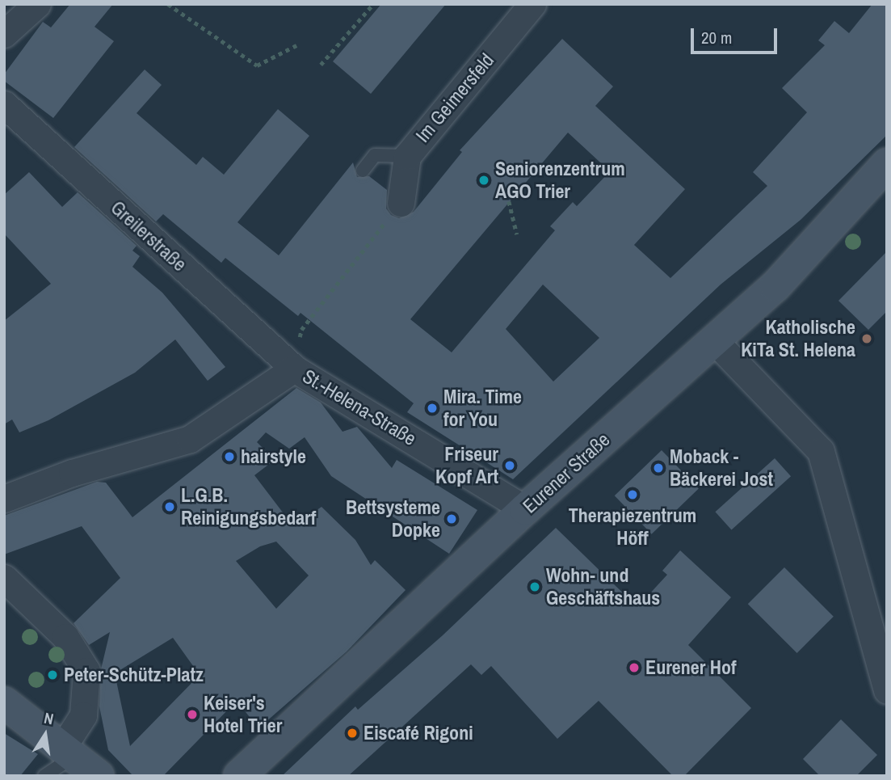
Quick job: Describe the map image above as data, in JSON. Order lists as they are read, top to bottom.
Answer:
{
  "streets": {
    "street": [
      "Im Geimersfeld",
      "Greilerstraße",
      "St.-Helena-Straße",
      "Eurener Straße"
    ]
  },
  "crossings": [
    ["Greilerstraße", "St.-Helena-Straße"],
    ["St.-Helena-Straße", "Eurener Straße"]
  ],
  "places": [
    "Seniorenzentrum AGO Trier",
    "Katholische KiTa St. Helena",
    "Mira. Time for You",
    "hairstyle",
    "Friseur Kopf Art",
    "Moback - Bäckerei Jost",
    "Therapiezentrum Höff",
    "L.G.B. Reinigungsbedarf",
    "Bettsysteme Dopke",
    "Wohn- und Geschäftshaus",
    "Eurener Hof",
    "Peter-Schütz-Platz",
    "Keiser's Hotel Trier",
    "Eiscafé Rigoni"
  ],
  "scale_bar": "20 m",
  "north": "top"
}
